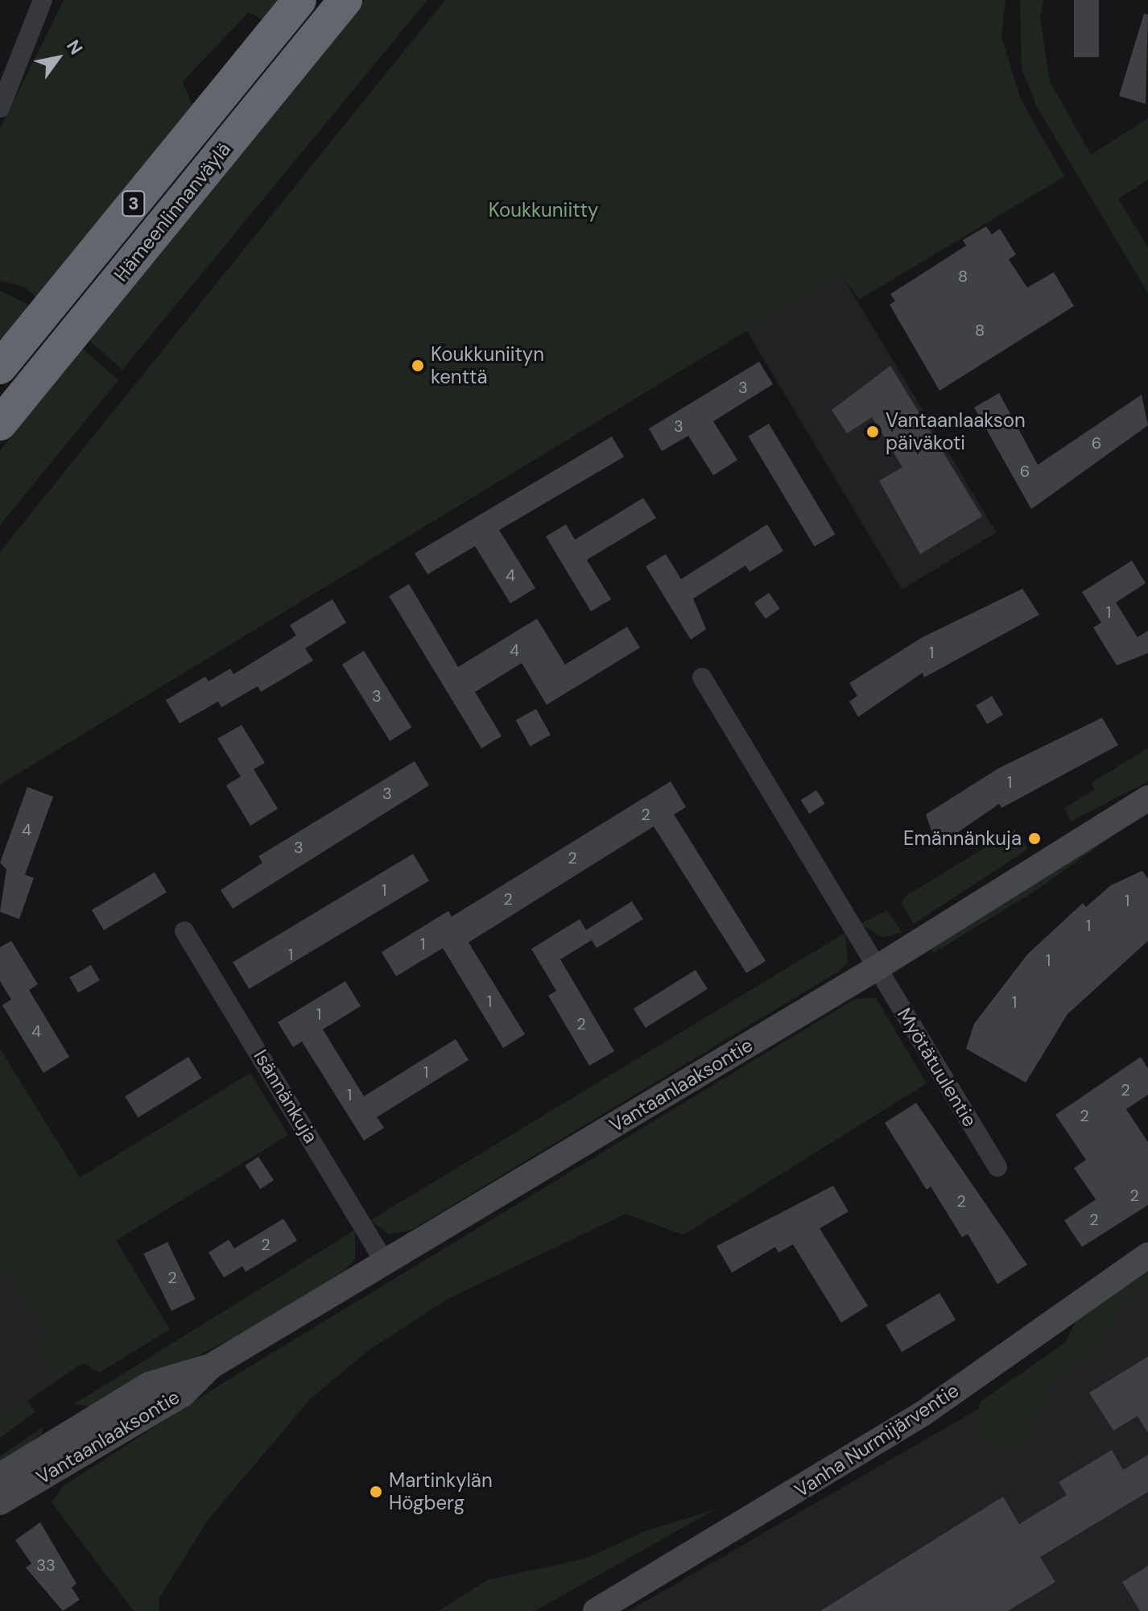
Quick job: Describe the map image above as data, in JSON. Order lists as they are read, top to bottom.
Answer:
{
  "streets": {
    "highway": ["3", "Hämeenlinnanväylä"],
    "main road": ["Vantaanlaaksontie", "Vanha Nurmijärventie"],
    "street": ["Myötätuulentie", "Isännänkuja"]
  },
  "crossings": [
    ["Myötätuulentie", "Vantaanlaaksontie"],
    ["Vantaanlaaksontie", "Isännänkuja"]
  ],
  "parks": ["Koukkuniitty"],
  "places": [
    "Koukkuniityn kenttä",
    "Vantaanlaakson päiväkoti",
    "Emännänkuja",
    "Martinkylän Högberg"
  ],
  "house_numbers": [
    "8",
    "8",
    "3",
    "3",
    "6",
    "6",
    "4",
    "1",
    "4",
    "1",
    "3",
    "1",
    "3",
    "2",
    "4",
    "3",
    "2",
    "1",
    "2",
    "1",
    "1",
    "1",
    "1",
    "1",
    "1",
    "1",
    "1",
    "2",
    "4",
    "1",
    "2",
    "1",
    "2",
    "2",
    "2",
    "2",
    "2",
    "2",
    "33"
  ],
  "north": "top right"
}
